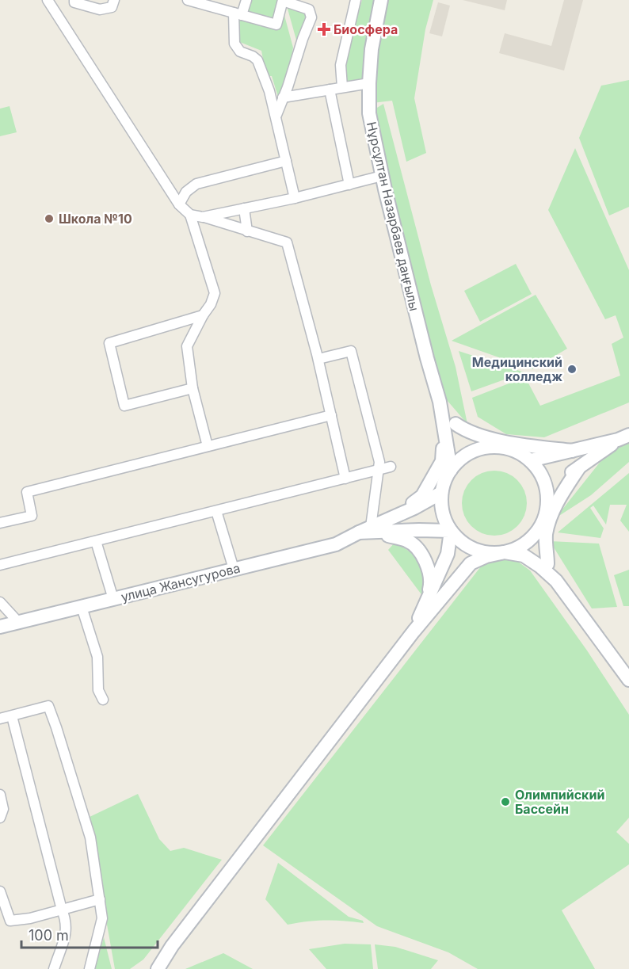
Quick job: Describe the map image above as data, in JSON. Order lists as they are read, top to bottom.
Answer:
{
  "streets": {
    "main road": ["Нұрсұлтан Назарбаев даңғылы", "улица Жансугурова"]
  },
  "places": {
    "health": ["Биосфера"],
    "other": ["Школа №10", "Медицинский колледж", "Олимпийский Бассейн"]
  },
  "scale_bar": "100 m"
}
